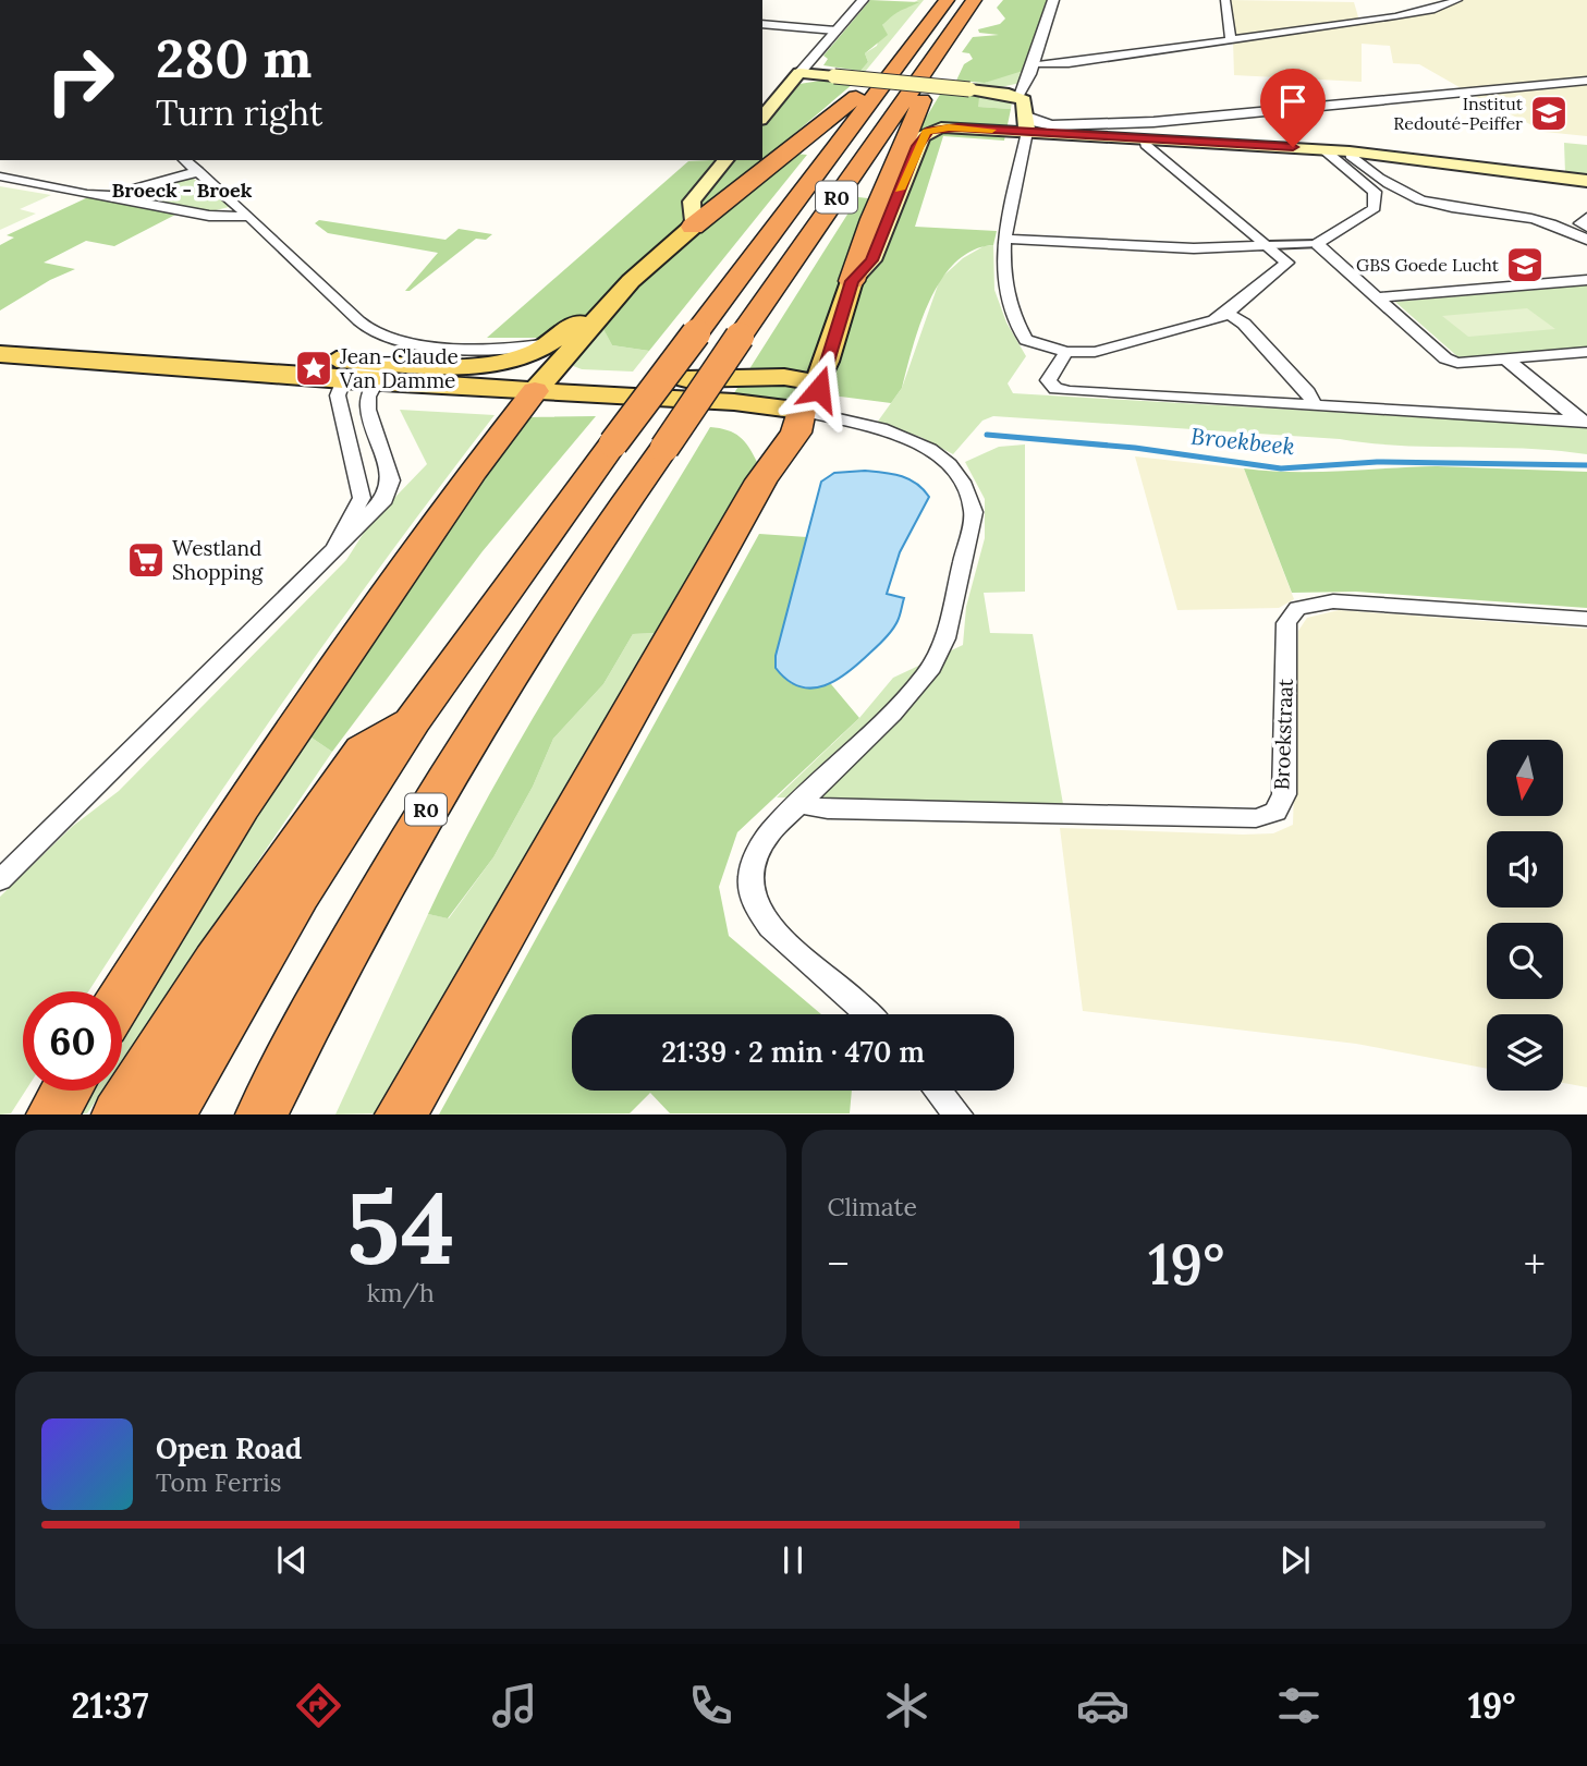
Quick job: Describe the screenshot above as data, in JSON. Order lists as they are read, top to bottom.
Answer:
{
  "streets": {
    "highway": ["R0"],
    "street": ["Broekstraat"]
  },
  "districts": ["Broeck - Broek"],
  "water": ["Broekbeek"],
  "places": {
    "school or university": ["Institut Redouté-Peiffer", "GBS Goede Lucht"],
    "place": ["Jean-Claude Van Damme"],
    "supermarket": ["Westland Shopping"]
  },
  "north": "bottom",
  "page": {
    "turn": ["280 m", "Turn right"],
    "limit": "60",
    "trip": "21:39 · 2 min · 470 m",
    "tile": [
      ["54", "km/h"],
      "Climate"
    ],
    "heat": ["−", "19°", "+"],
    "song": ["Open Road", "Tom Ferris"],
    "tabs": ["21:37", "19°"]
  }
}
